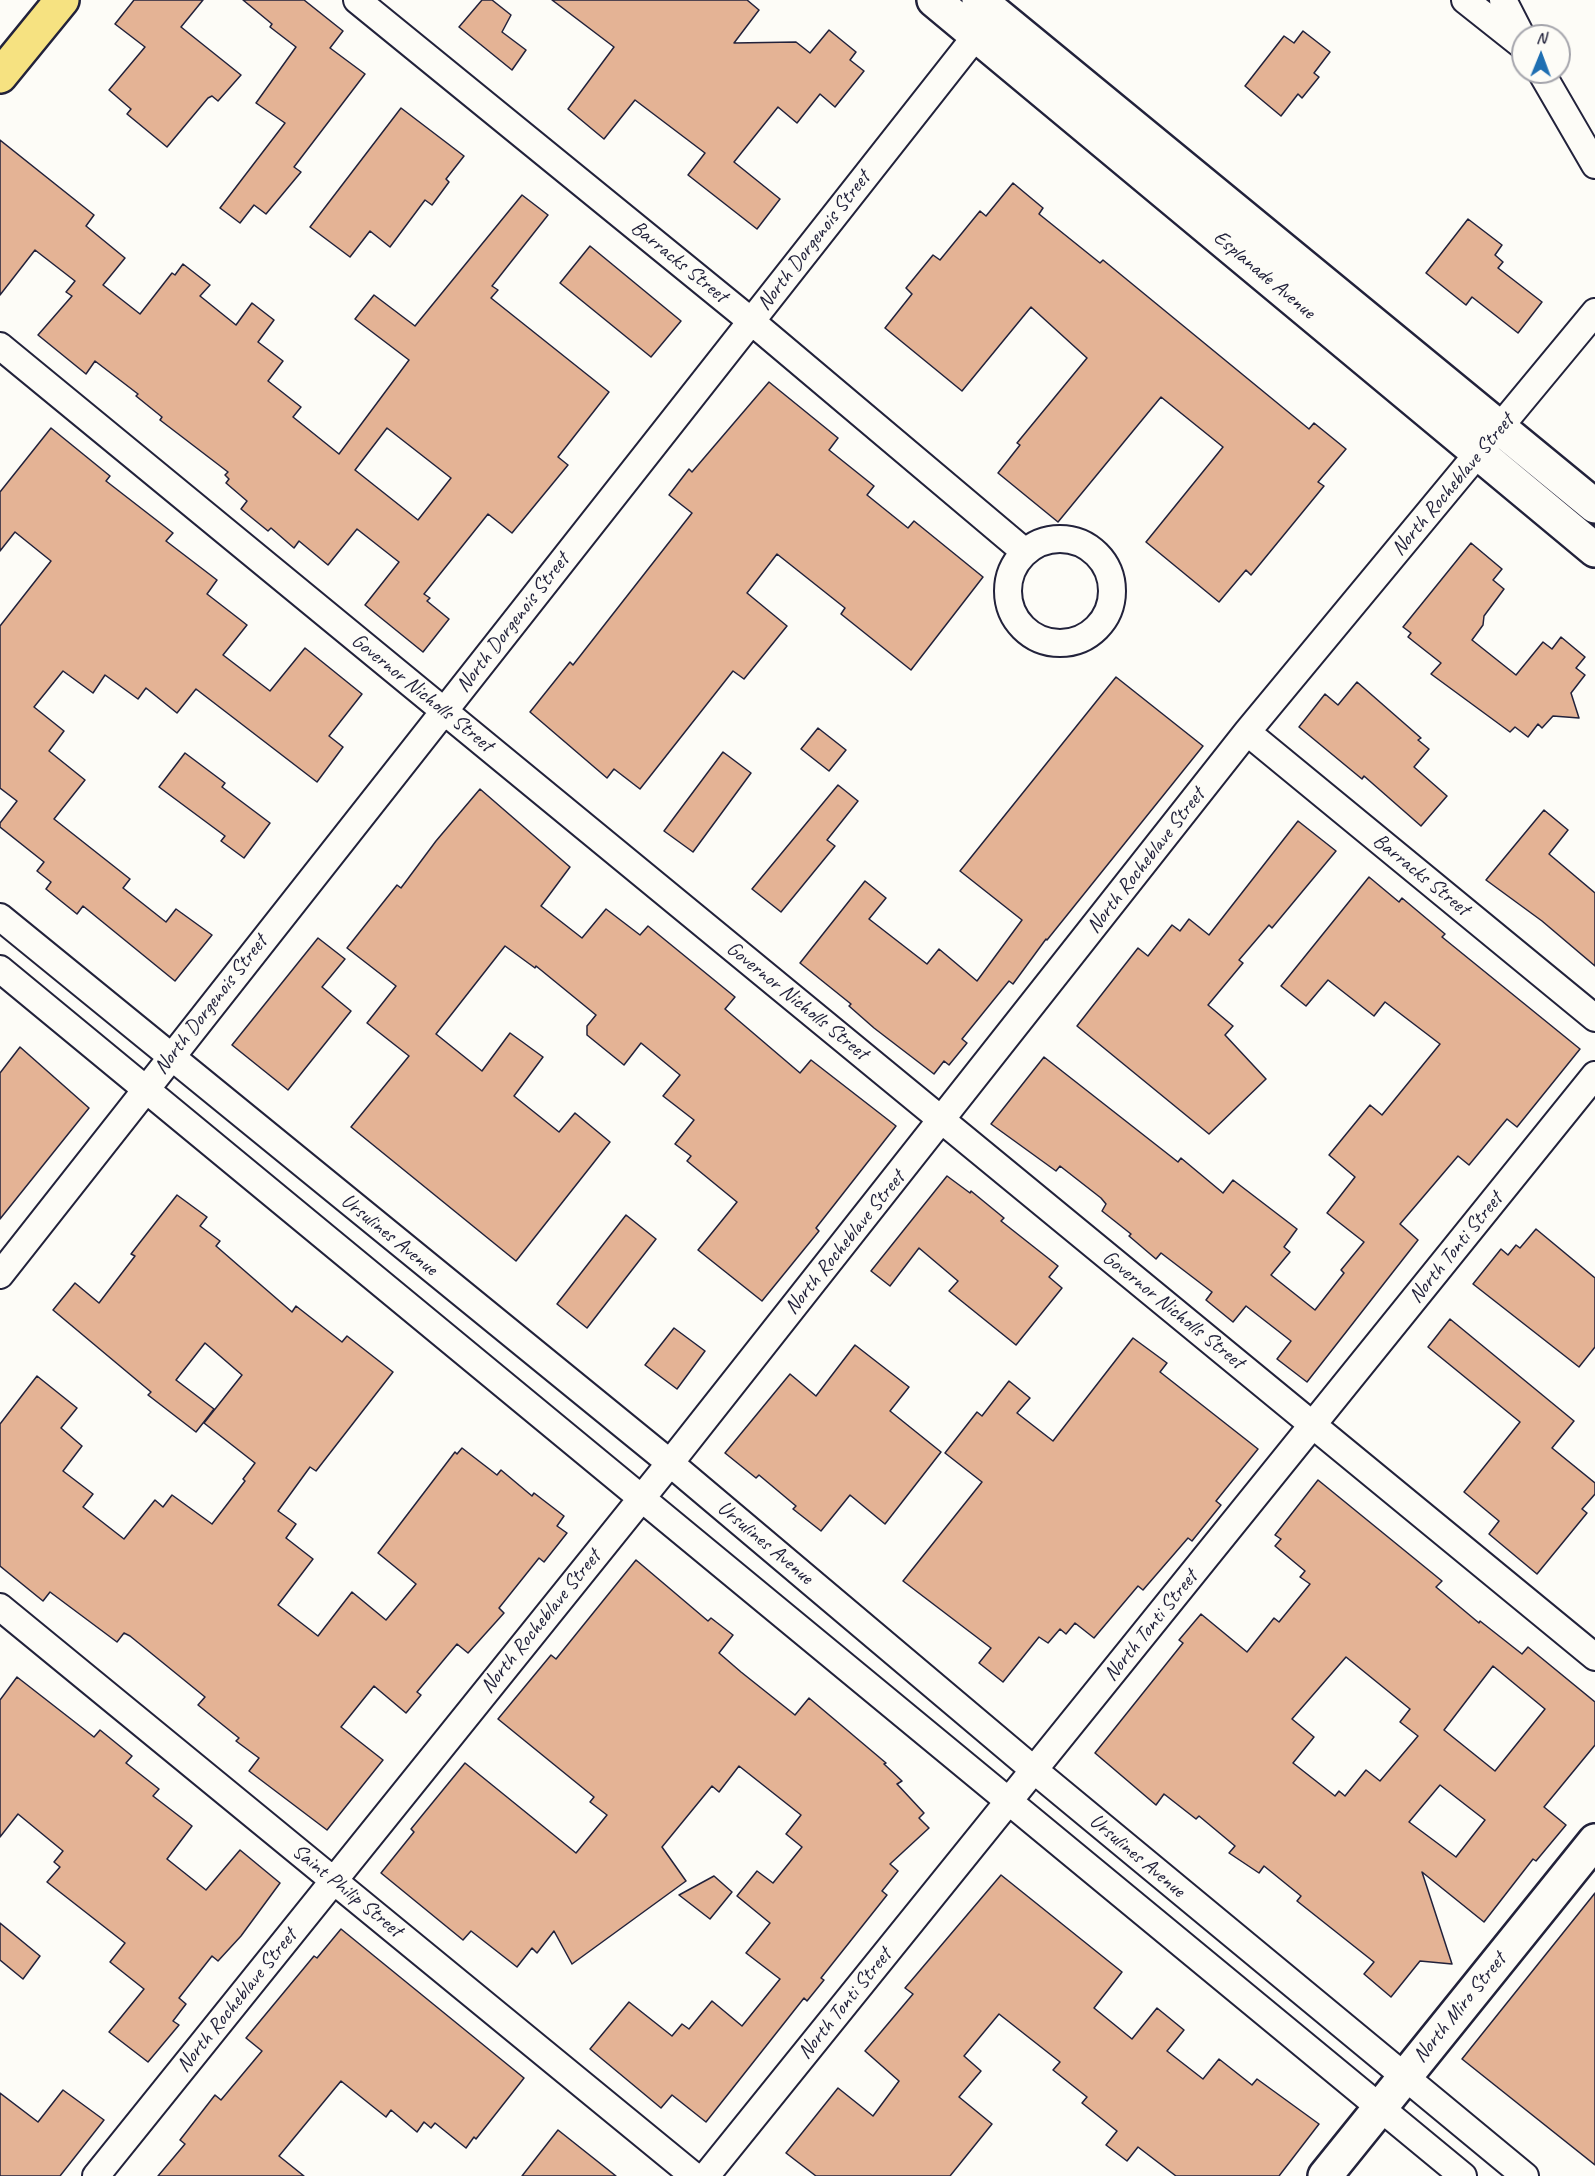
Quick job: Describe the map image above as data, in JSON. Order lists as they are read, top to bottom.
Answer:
{
  "streets": {
    "street": [
      "North Dorgenois Street",
      "Barracks Street",
      "Esplanade Avenue",
      "North Rocheblave Street",
      "Governor Nicholls Street",
      "Ursulines Avenue",
      "North Tonti Street",
      "Saint Philip Street",
      "North Miro Street"
    ]
  },
  "crossings": [
    ["North Dorgenois Street", "Barracks Street"],
    ["North Dorgenois Street", "Esplanade Avenue"],
    ["North Dorgenois Street", "Governor Nicholls Street"],
    ["North Dorgenois Street", "Ursulines Avenue"],
    ["Barracks Street", "North Rocheblave Street"],
    ["Esplanade Avenue", "North Rocheblave Street"],
    ["North Rocheblave Street", "Governor Nicholls Street"],
    ["North Rocheblave Street", "Ursulines Avenue"],
    ["North Rocheblave Street", "Saint Philip Street"],
    ["Governor Nicholls Street", "North Tonti Street"],
    ["Ursulines Avenue", "North Tonti Street"],
    ["Ursulines Avenue", "North Miro Street"]
  ],
  "north": "top"
}
